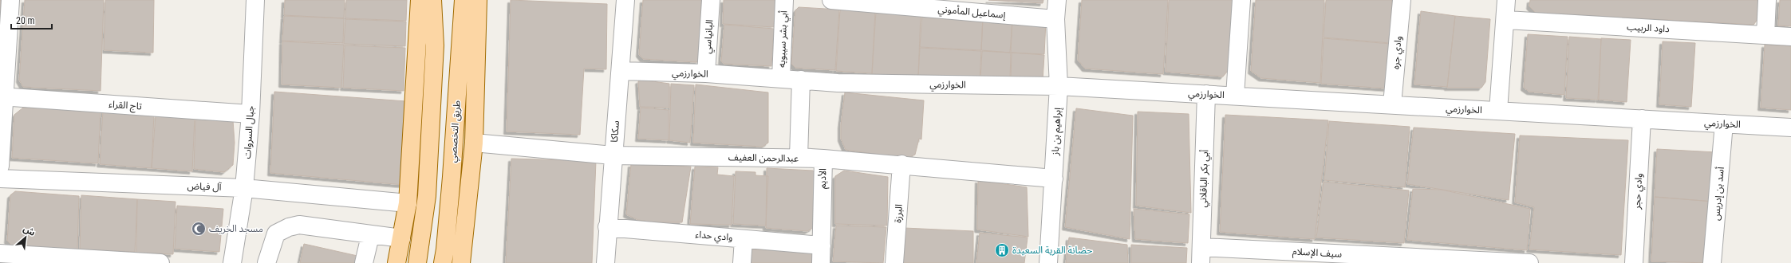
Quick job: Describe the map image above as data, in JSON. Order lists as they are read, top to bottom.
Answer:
{
  "streets": {
    "main road": ["طريق التخصصي"],
    "street": [
      "إسماعيل المأموني",
      "داود الربيب",
      "البانياسي",
      "أبي بشر سيبويه",
      "وادي جره",
      "الخوارزمي",
      "تاج القراء",
      "سكاكا",
      "إبراهيم بن باز",
      "جبال السروات",
      "عبدالرحمن العفيف",
      "الأديم",
      "أبي بكر الباقلاني",
      "آل فياض",
      "وادي حجر",
      "أسد بن إدريس",
      "البرزة",
      "وادي حداء",
      "سيف الإسلام"
    ]
  },
  "crossings": [
    ["إسماعيل المأموني", "إبراهيم بن باز"],
    ["البانياسي", "الخوارزمي"],
    ["أبي بشر سيبويه", "الخوارزمي"],
    ["وادي جره", "الخوارزمي"],
    ["الخوارزمي", "سكاكا"],
    ["الخوارزمي", "إبراهيم بن باز"],
    ["الخوارزمي", "الأديم"],
    ["الخوارزمي", "أبي بكر الباقلاني"],
    ["الخوارزمي", "وادي حجر"],
    ["الخوارزمي", "أسد بن إدريس"],
    ["تاج القراء", "جبال السروات"],
    ["سكاكا", "عبدالرحمن العفيف"],
    ["سكاكا", "وادي حداء"],
    ["إبراهيم بن باز", "عبدالرحمن العفيف"],
    ["جبال السروات", "آل فياض"],
    ["عبدالرحمن العفيف", "الأديم"],
    ["عبدالرحمن العفيف", "البرزة"],
    ["الأديم", "وادي حداء"],
    ["أبي بكر الباقلاني", "سيف الإسلام"]
  ],
  "places": {
    "mosque": ["مسجد الخريف"],
    "building": ["حضانة القرية السعيدة"]
  },
  "scale_bar": "20 m",
  "north": "top right"
}
